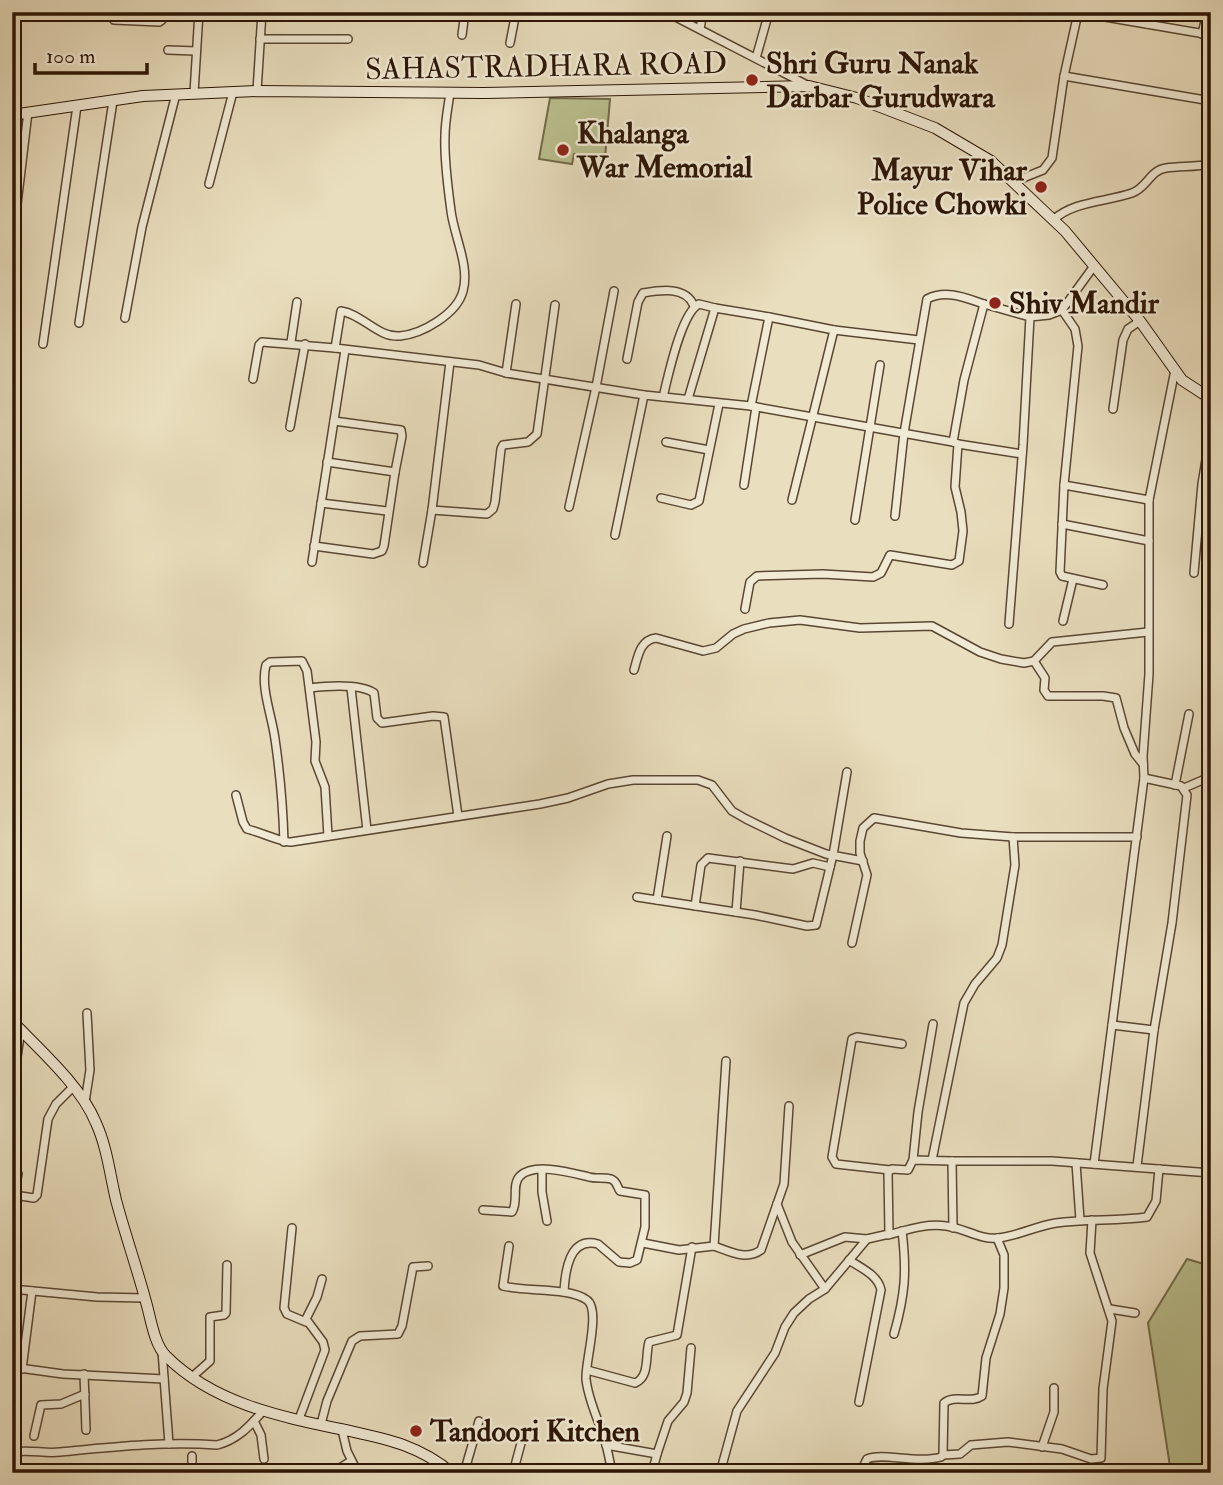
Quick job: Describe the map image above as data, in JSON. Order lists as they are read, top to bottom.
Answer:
{
  "streets": {
    "main road": ["SAHASTRADHARA ROAD"]
  },
  "places": [
    "Shri Guru Nanak Darbar Gurudwara",
    "Khalanga War Memorial",
    "Mayur Vihar Police Chowki",
    "Shiv Mandir",
    "Tandoori Kitchen"
  ],
  "scale_bar": "100 m"
}
